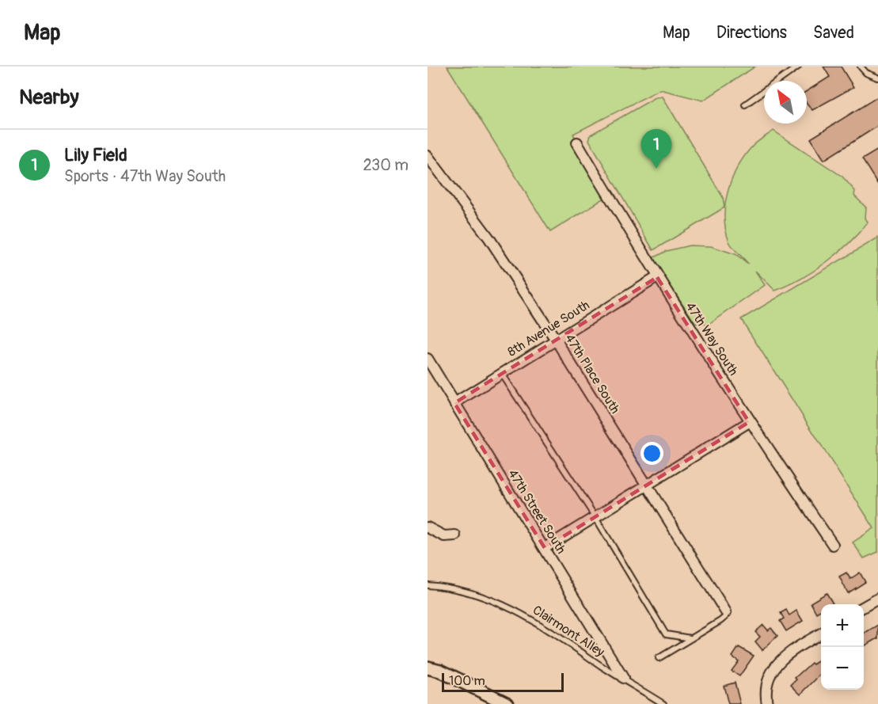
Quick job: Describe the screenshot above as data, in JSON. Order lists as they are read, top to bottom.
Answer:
{
  "streets": {
    "street": [
      "8th Avenue South",
      "47th Way South",
      "47th Place South",
      "47th Street South"
    ],
    "lane": ["Clairmont Alley"]
  },
  "crossings": [
    ["8th Avenue South", "47th Way South"],
    ["8th Avenue South", "47th Place South"],
    ["8th Avenue South", "47th Street South"],
    ["47th Street South", "Clairmont Alley"]
  ],
  "scale_bar": "100 m",
  "north": "top left",
  "page": {
    "header": "Map",
    "nav": ["Map", "Directions", "Saved"],
    "heading": "Nearby",
    "list": [
      {
        "mark": "1",
        "name": "Lily Field",
        "note": "Sports · 47th Way South",
        "value": "230 m"
      }
    ],
    "pins": "1",
    "map_buttons": ["+", "−"],
    "scale": "100 m"
  }
}
